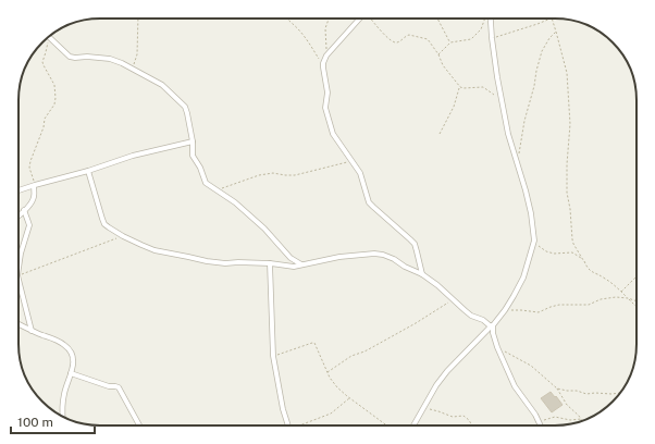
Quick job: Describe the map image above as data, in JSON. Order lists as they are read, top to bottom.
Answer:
{
  "scale_bar": "100 m"
}
